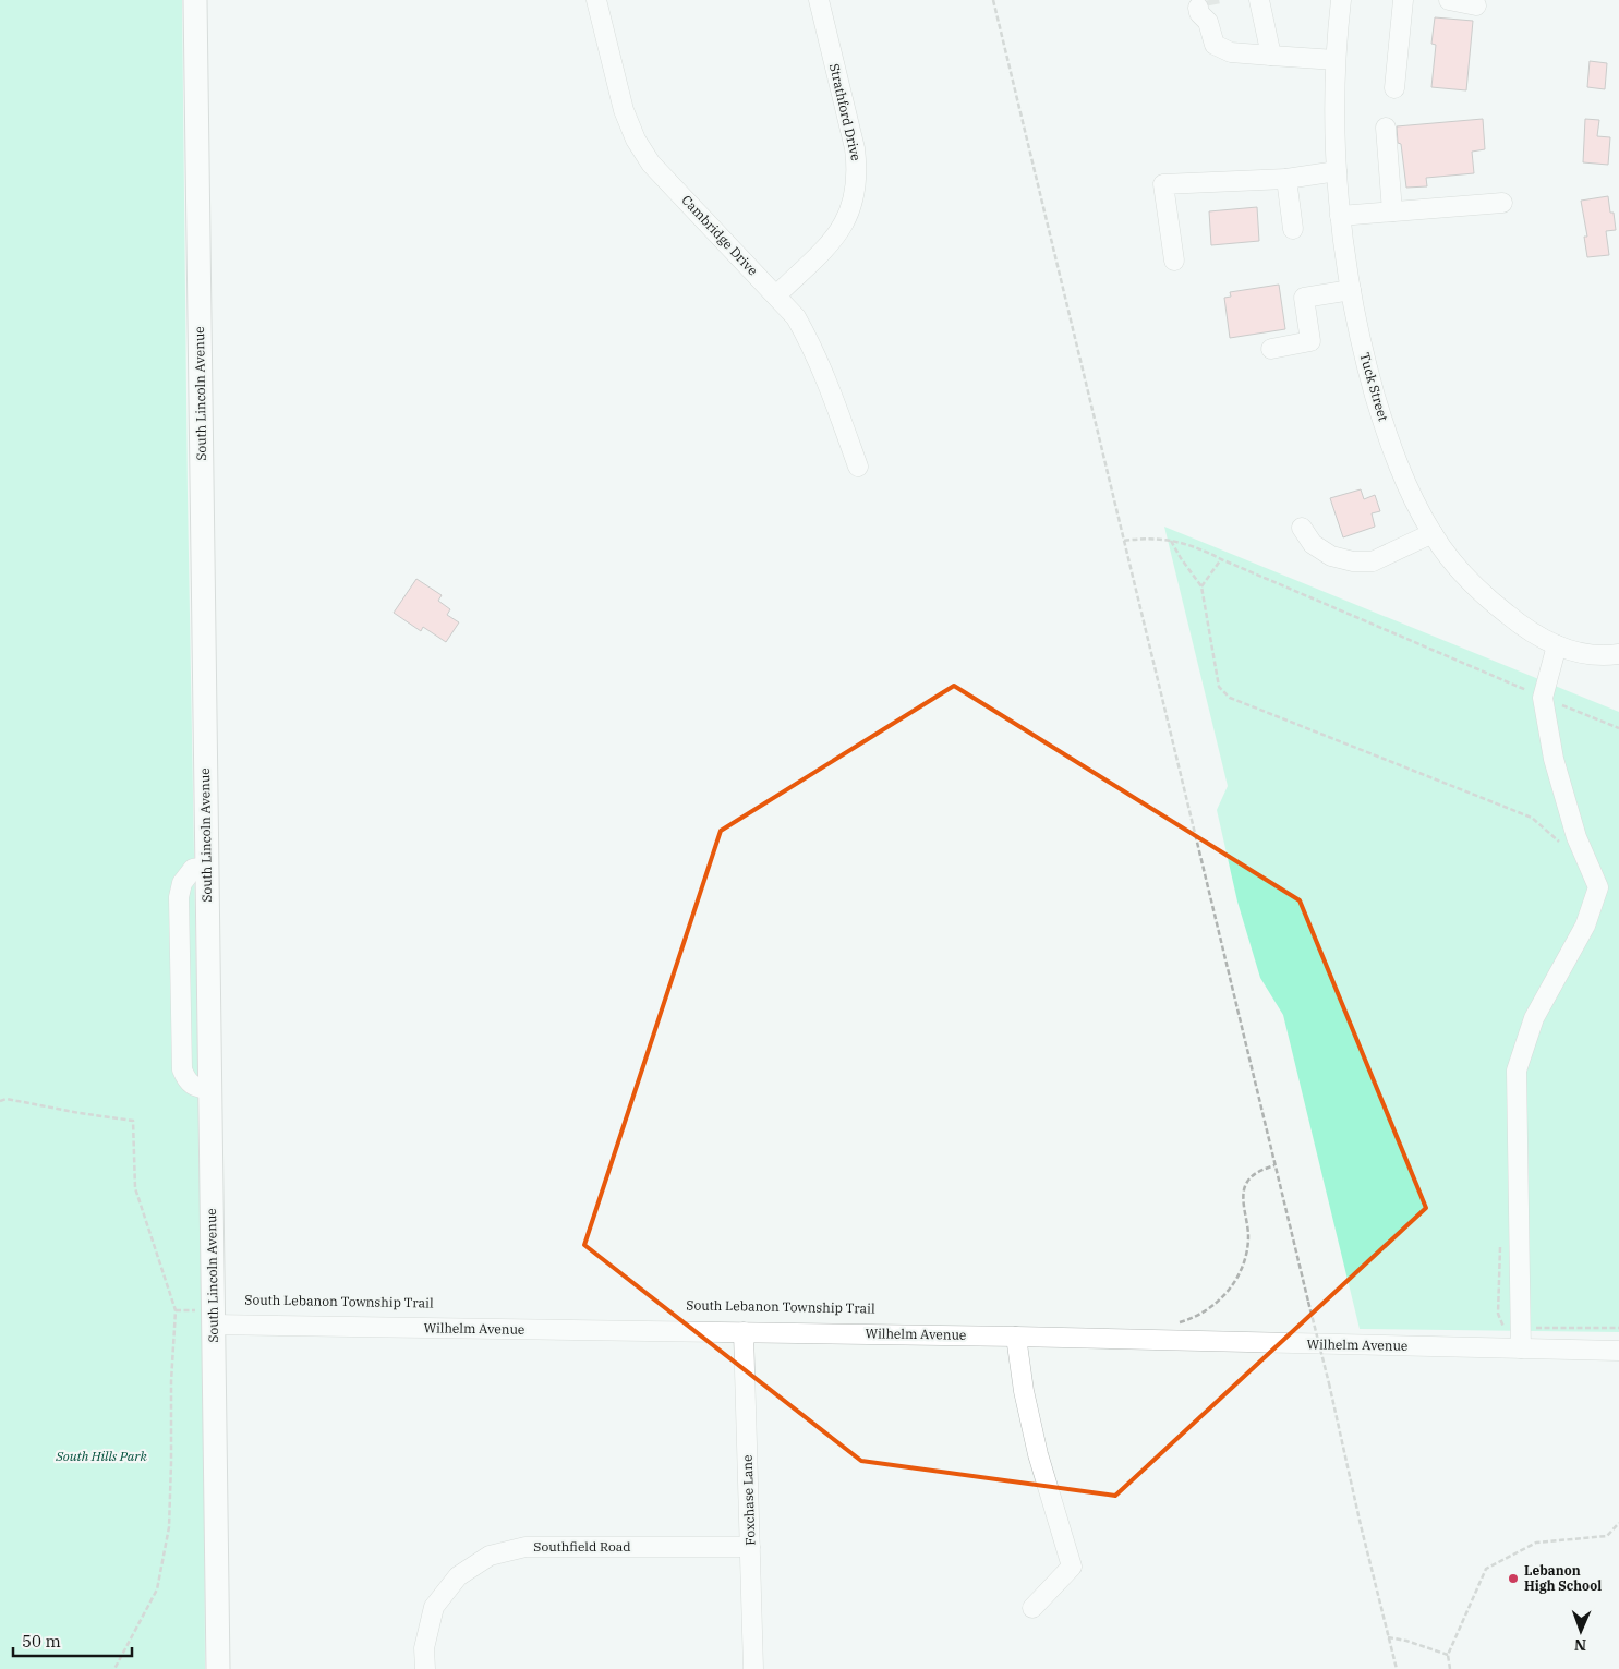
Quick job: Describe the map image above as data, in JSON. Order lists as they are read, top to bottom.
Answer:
{
  "streets": {
    "main road": ["South Lincoln Avenue"],
    "street": [
      "Strathford Drive",
      "Cambridge Drive",
      "Tuck Street",
      "Wilhelm Avenue",
      "Foxchase Lane",
      "Southfield Road"
    ]
  },
  "crossings": [
    ["Strathford Drive", "Cambridge Drive"],
    ["South Lincoln Avenue", "Wilhelm Avenue"],
    ["Wilhelm Avenue", "Foxchase Lane"],
    ["Foxchase Lane", "Southfield Road"]
  ],
  "parks": ["South Hills Park"],
  "places": ["Lebanon High School"],
  "scale_bar": "50 m",
  "north": "bottom"
}
